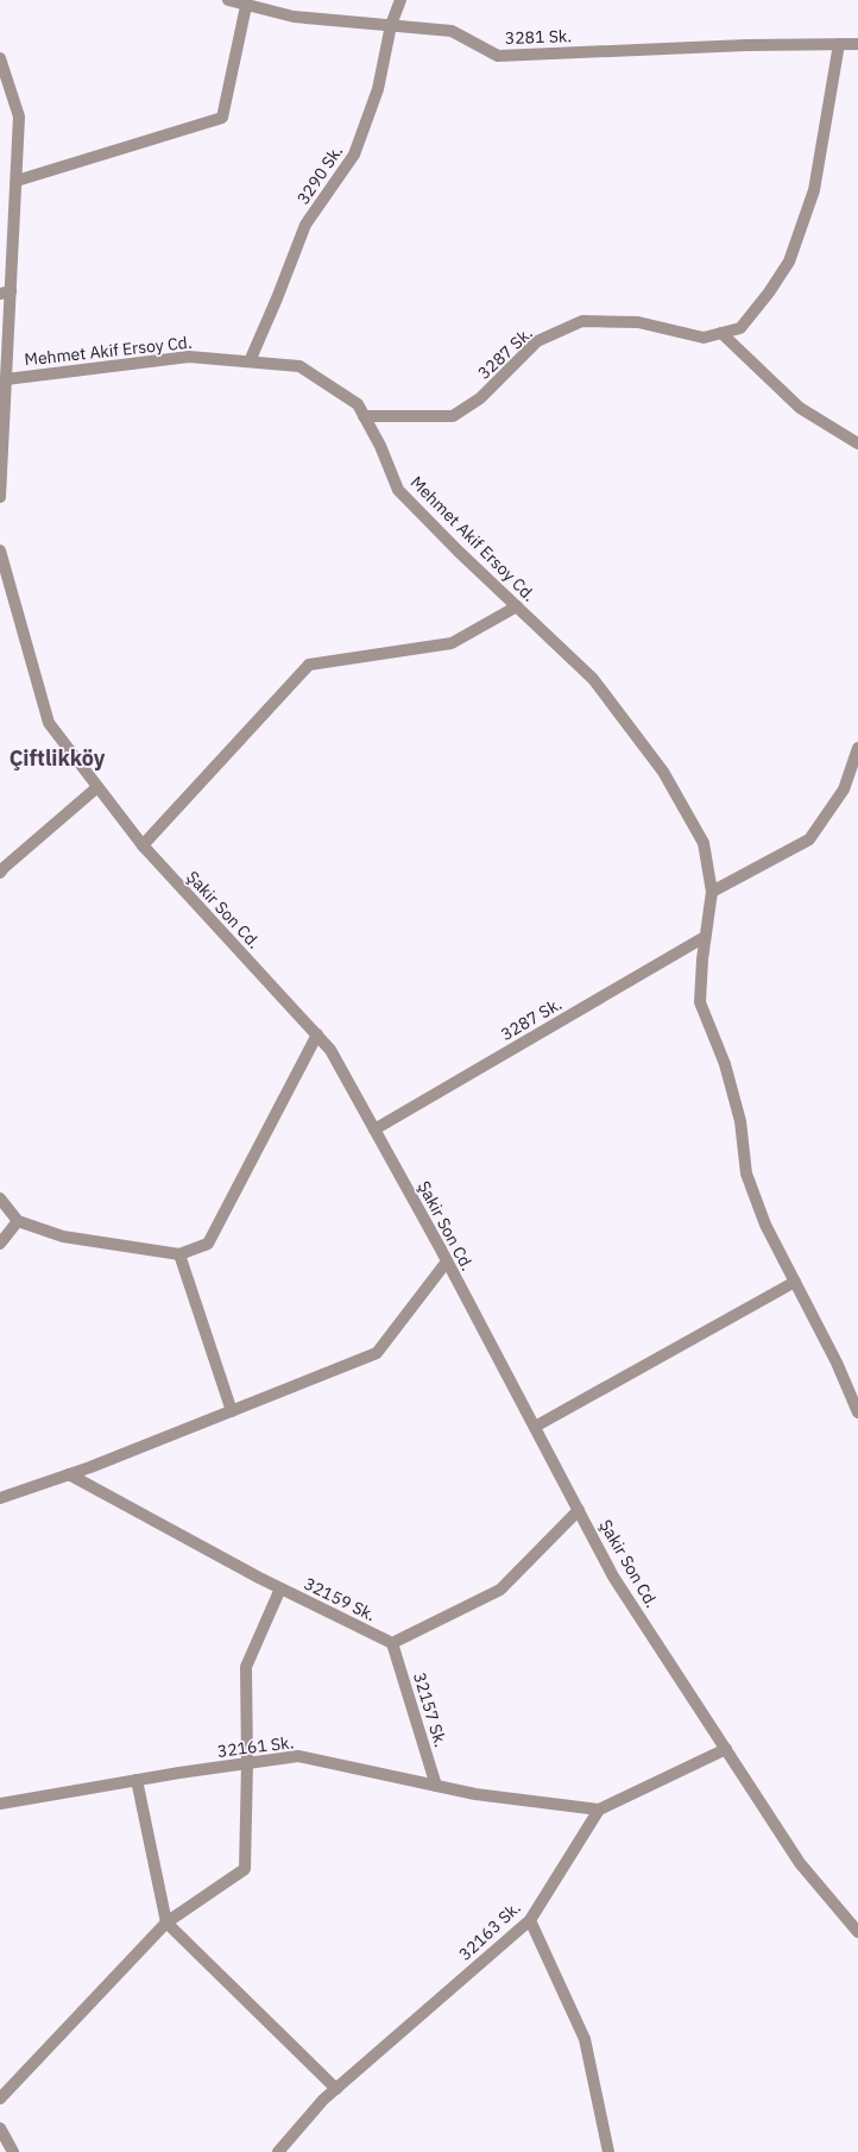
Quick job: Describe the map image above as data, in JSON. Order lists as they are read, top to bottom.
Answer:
{
  "streets": {
    "street": [
      "3281 Sk.",
      "3290 Sk.",
      "Mehmet Akif Ersoy Cd.",
      "3287 Sk.",
      "Şakir Son Cd.",
      "32159 Sk.",
      "32157 Sk.",
      "32161 Sk.",
      "32163 Sk."
    ]
  },
  "crossings": [
    ["3281 Sk.", "3290 Sk."],
    ["3281 Sk.", "3287 Sk."],
    ["3290 Sk.", "Mehmet Akif Ersoy Cd."],
    ["Mehmet Akif Ersoy Cd.", "3287 Sk."],
    ["3287 Sk.", "Şakir Son Cd."],
    ["32159 Sk.", "32157 Sk."],
    ["32157 Sk.", "32161 Sk."],
    ["32161 Sk.", "32163 Sk."]
  ],
  "districts": ["Çiftlikköy"]
}
